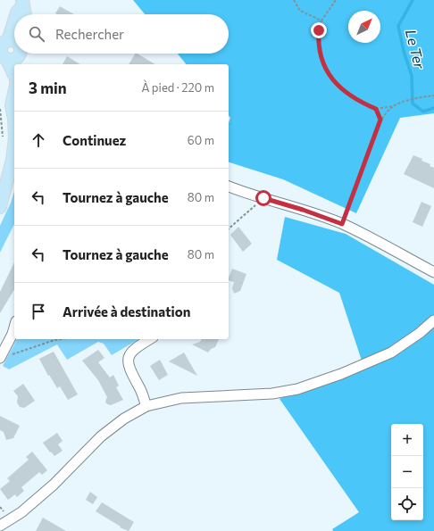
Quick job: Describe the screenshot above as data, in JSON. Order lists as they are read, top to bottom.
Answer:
{
  "water": ["Le Ter"],
  "north": "top right",
  "page": {
    "search": "Rechercher",
    "heading": ["3 min", "À pied · 220 m"],
    "list": [
      ["Continuez", "60 m"],
      ["Tournez à gauche", "80 m"],
      ["Tournez à gauche", "80 m"],
      "Arrivée à destination"
    ],
    "map_buttons": ["+", "−"]
  }
}
